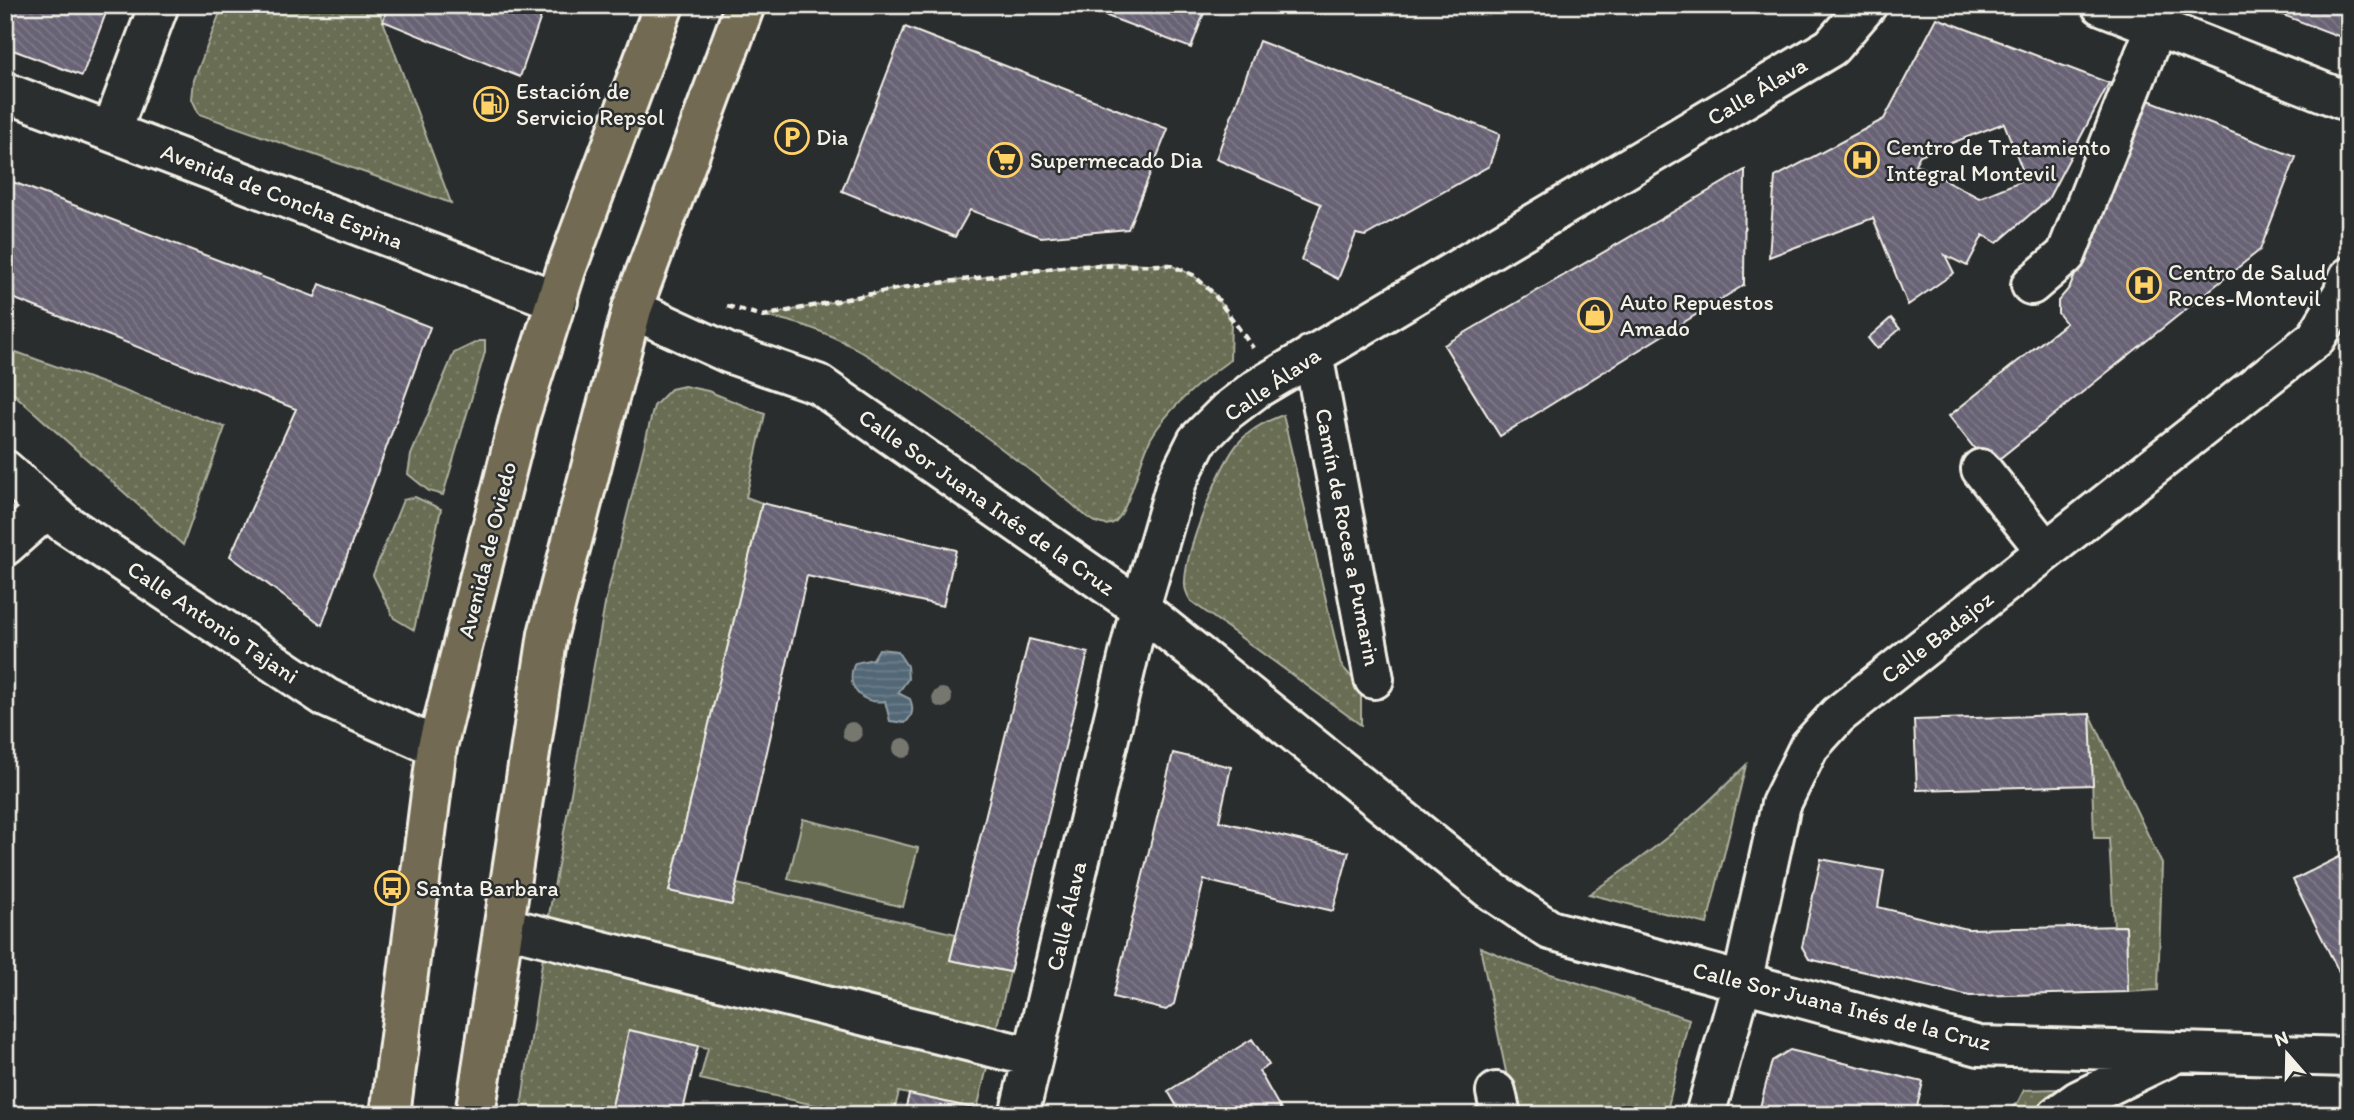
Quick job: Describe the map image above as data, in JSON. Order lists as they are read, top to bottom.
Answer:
{
  "streets": {
    "main road": ["Avenida de Oviedo"],
    "street": [
      "Calle Álava",
      "Avenida de Concha Espina",
      "Calle Sor Juana Inés de la Cruz",
      "Camín de Roces a Pumarin",
      "Calle Antonio Tajani",
      "Calle Badajoz"
    ]
  },
  "crossings": [
    ["Calle Álava", "Calle Sor Juana Inés de la Cruz"],
    ["Calle Álava", "Camín de Roces a Pumarin"],
    ["Avenida de Concha Espina", "Avenida de Oviedo"],
    ["Calle Sor Juana Inés de la Cruz", "Calle Badajoz"],
    ["Avenida de Oviedo", "Calle Antonio Tajani"]
  ],
  "places": {
    "fuel station": ["Estación de Servicio Repsol"],
    "parking": ["Dia"],
    "supermarket": ["Supermecado Dia"],
    "hospital": ["Centro de Tratamiento Integral Montevil", "Centro de Salud Roces-Montevil"],
    "shop": ["Auto Repuestos Amado"],
    "bus stop": ["Santa Barbara"]
  },
  "north": "top"
}
